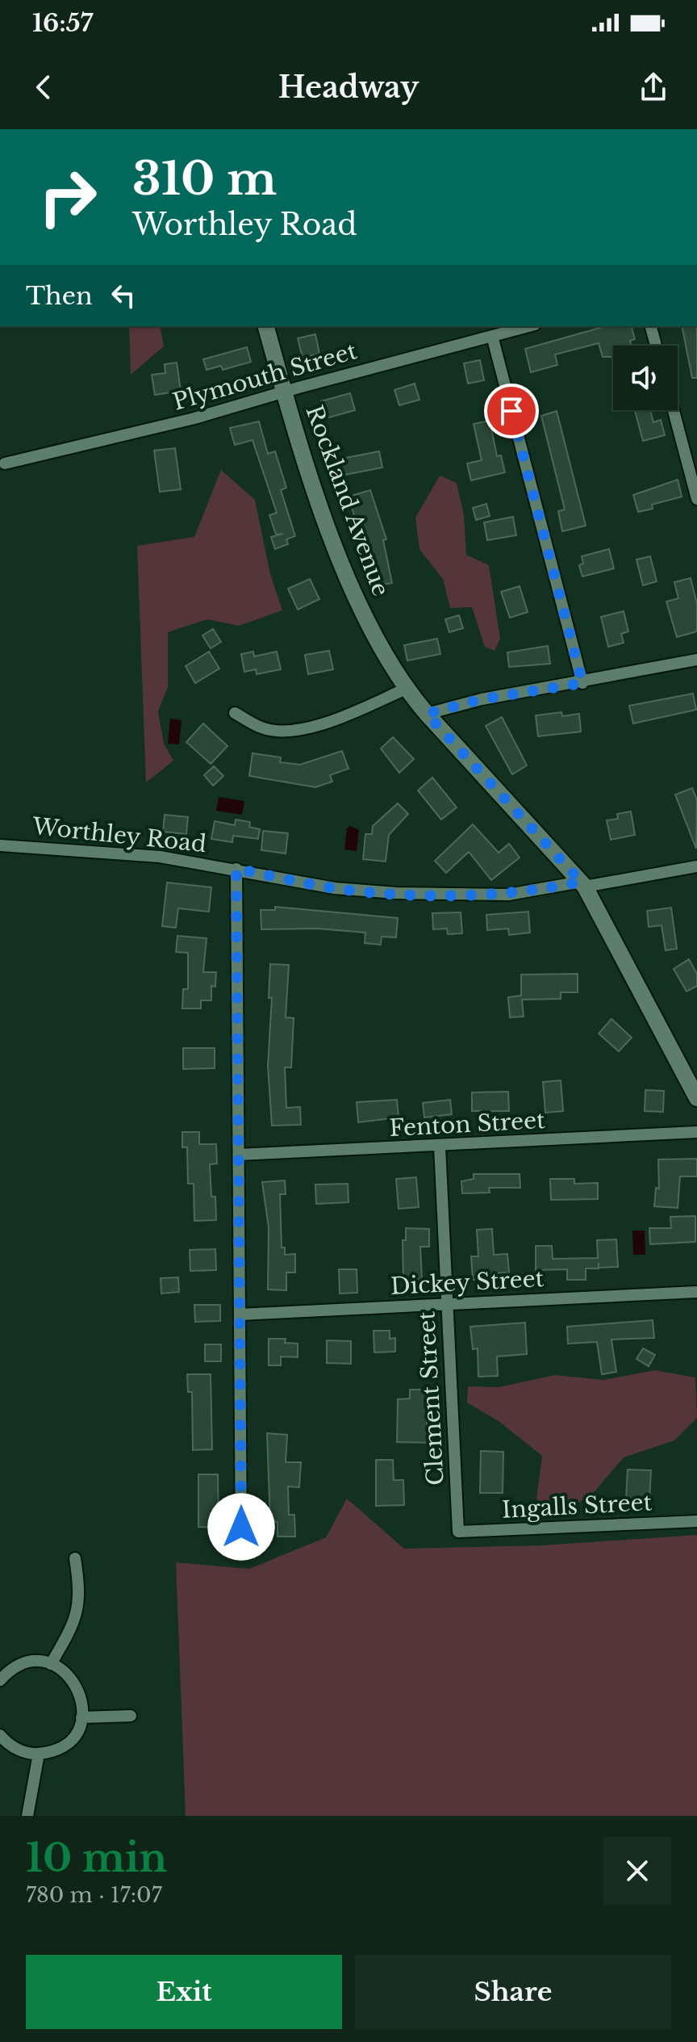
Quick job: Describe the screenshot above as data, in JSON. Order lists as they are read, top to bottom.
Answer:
{
  "streets": {
    "street": [
      "Plymouth Street",
      "Rockland Avenue",
      "Worthley Road",
      "Fenton Street",
      "Dickey Street",
      "Clement Street",
      "Ingalls Street"
    ]
  },
  "crossings": [
    ["Plymouth Street", "Rockland Avenue"],
    ["Rockland Avenue", "Worthley Road"],
    ["Fenton Street", "Clement Street"],
    ["Dickey Street", "Clement Street"],
    ["Clement Street", "Ingalls Street"]
  ],
  "page": {
    "status": "16:57",
    "header": "Headway",
    "turn": ["310 m", "Worthley Road"],
    "then": "Then",
    "heading": ["10 min", "780 m · 17:07"],
    "buttons": ["Exit", "Share"]
  }
}
